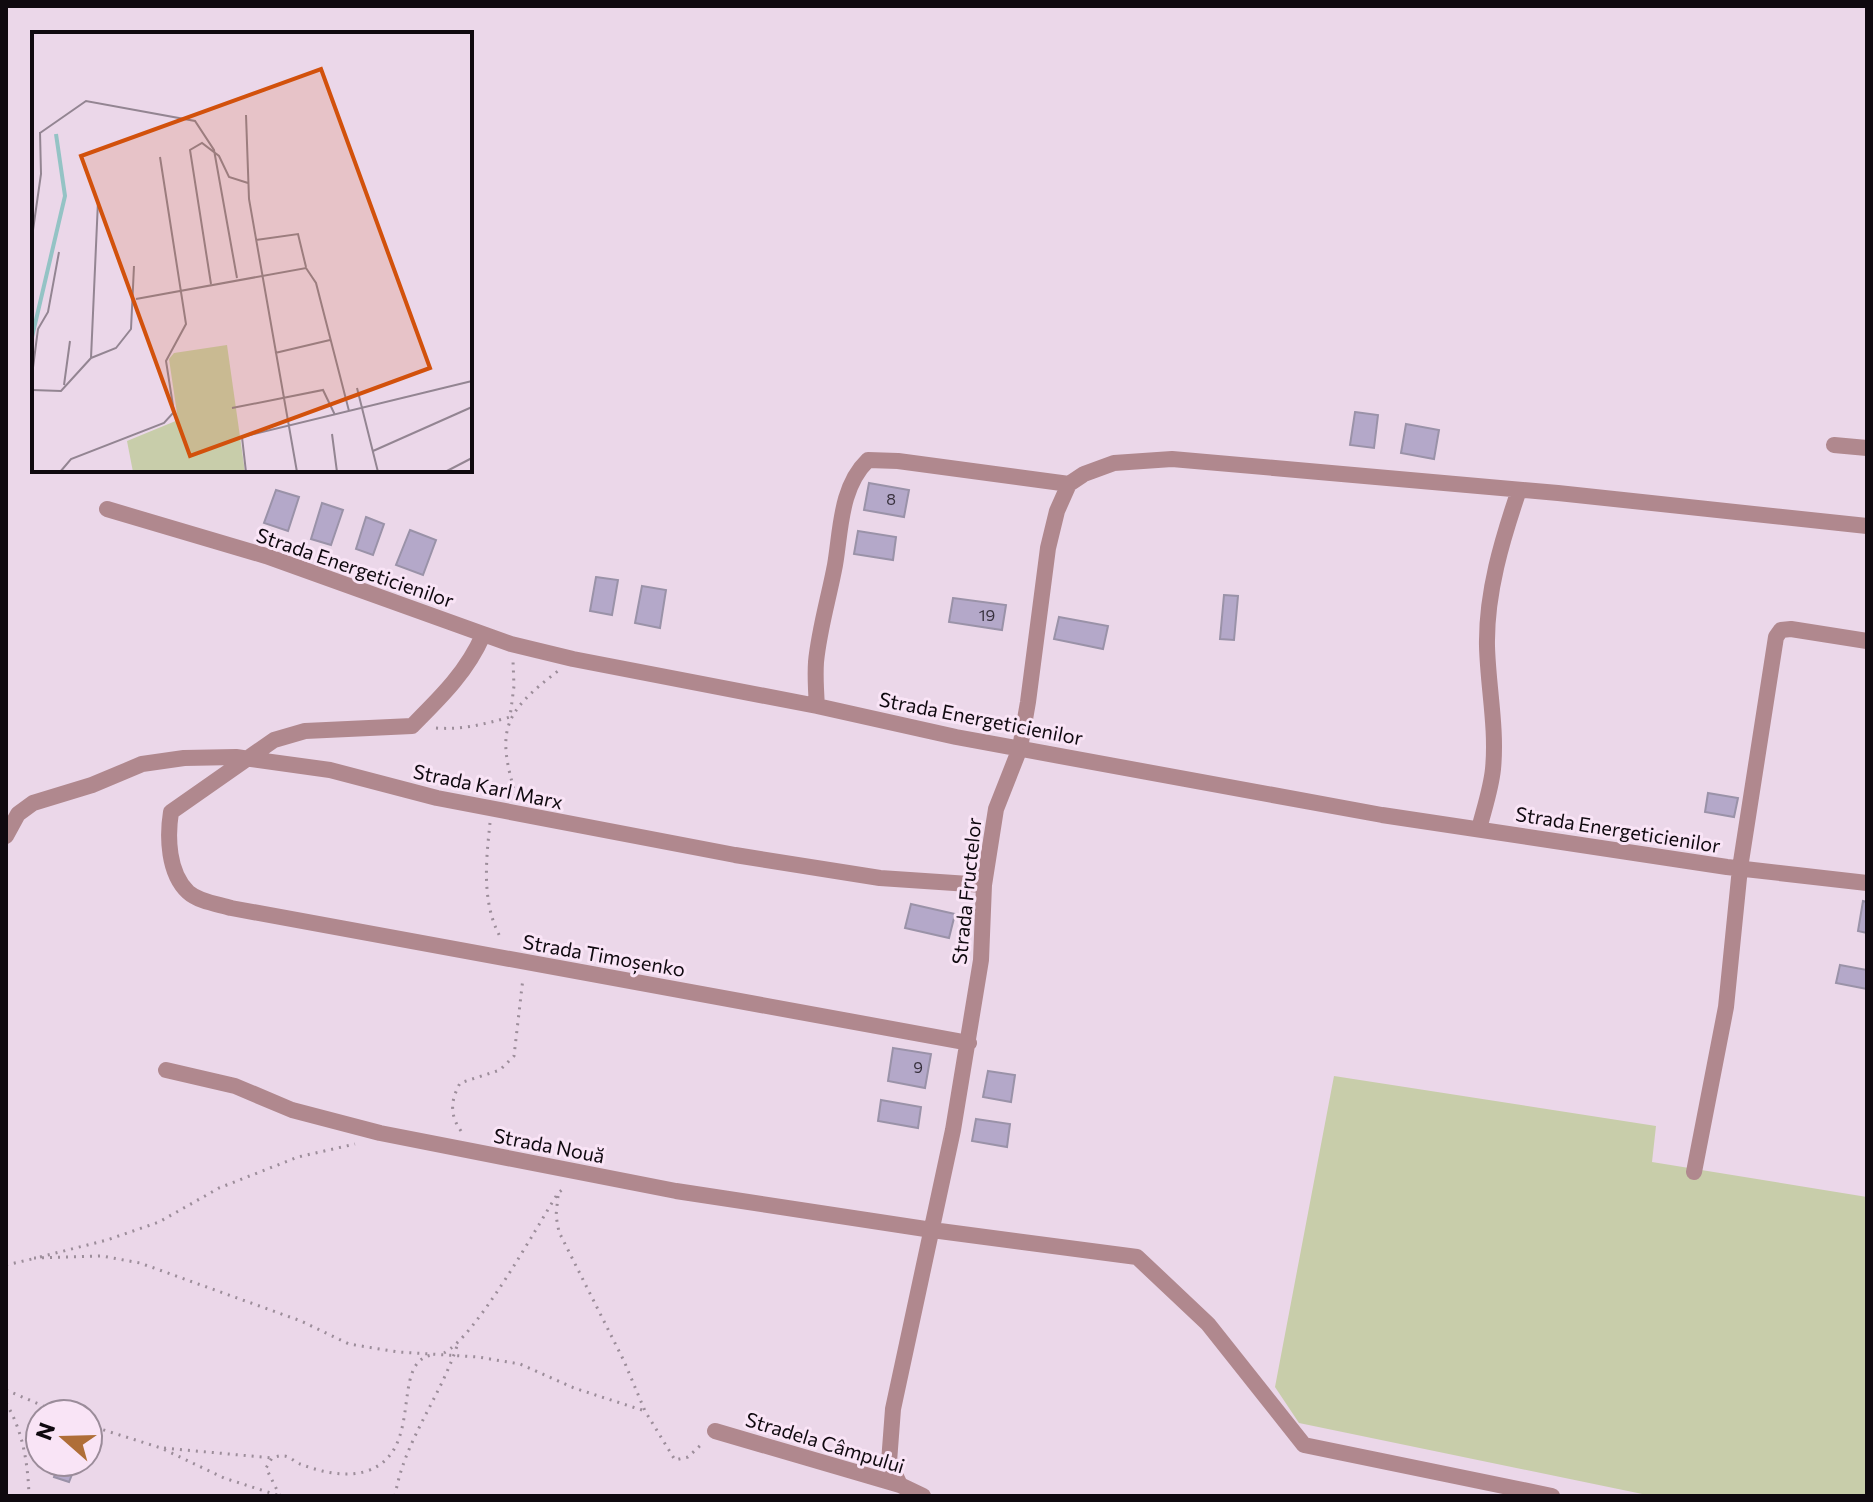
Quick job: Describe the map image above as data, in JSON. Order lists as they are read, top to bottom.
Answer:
{
  "streets": {
    "street": [
      "Strada Energeticienilor",
      "Strada Karl Marx",
      "Strada Fructelor",
      "Strada Timoșenko",
      "Strada Nouă",
      "Stradela Câmpului"
    ]
  },
  "crossings": [
    ["Strada Energeticienilor", "Strada Fructelor"],
    ["Strada Karl Marx", "Strada Fructelor"],
    ["Strada Karl Marx", "Strada Timoșenko"],
    ["Strada Fructelor", "Strada Timoșenko"],
    ["Strada Fructelor", "Strada Nouă"],
    ["Strada Fructelor", "Stradela Câmpului"]
  ],
  "house_numbers": ["8", "19", "9"],
  "north": "left"
}
